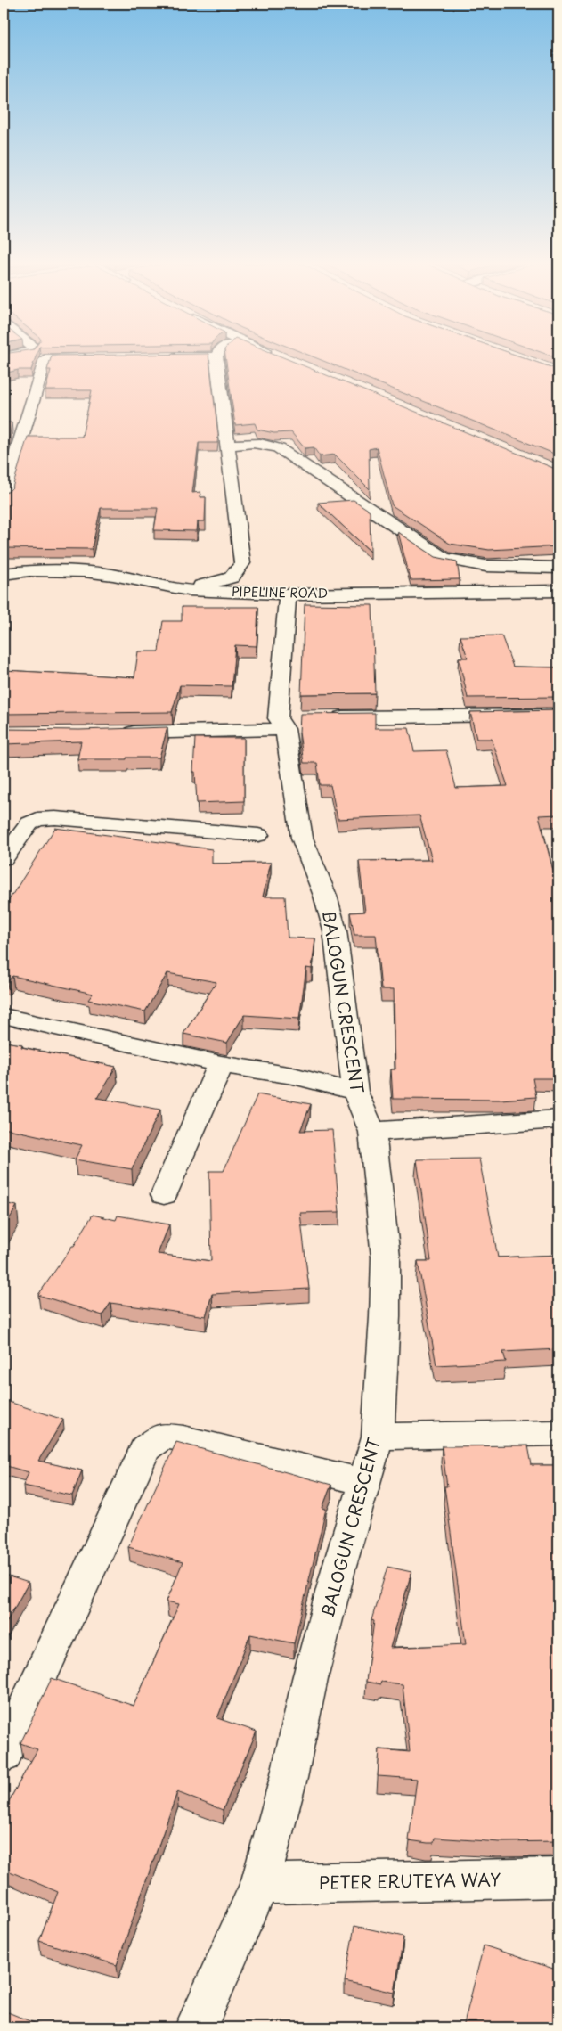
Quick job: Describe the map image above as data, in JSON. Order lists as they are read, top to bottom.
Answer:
{
  "streets": {
    "street": ["PIPELINE ROAD", "BALOGUN CRESCENT", "PETER ERUTEYA WAY"]
  },
  "crossings": [
    ["PIPELINE ROAD", "BALOGUN CRESCENT"],
    ["BALOGUN CRESCENT", "PETER ERUTEYA WAY"]
  ]
}
